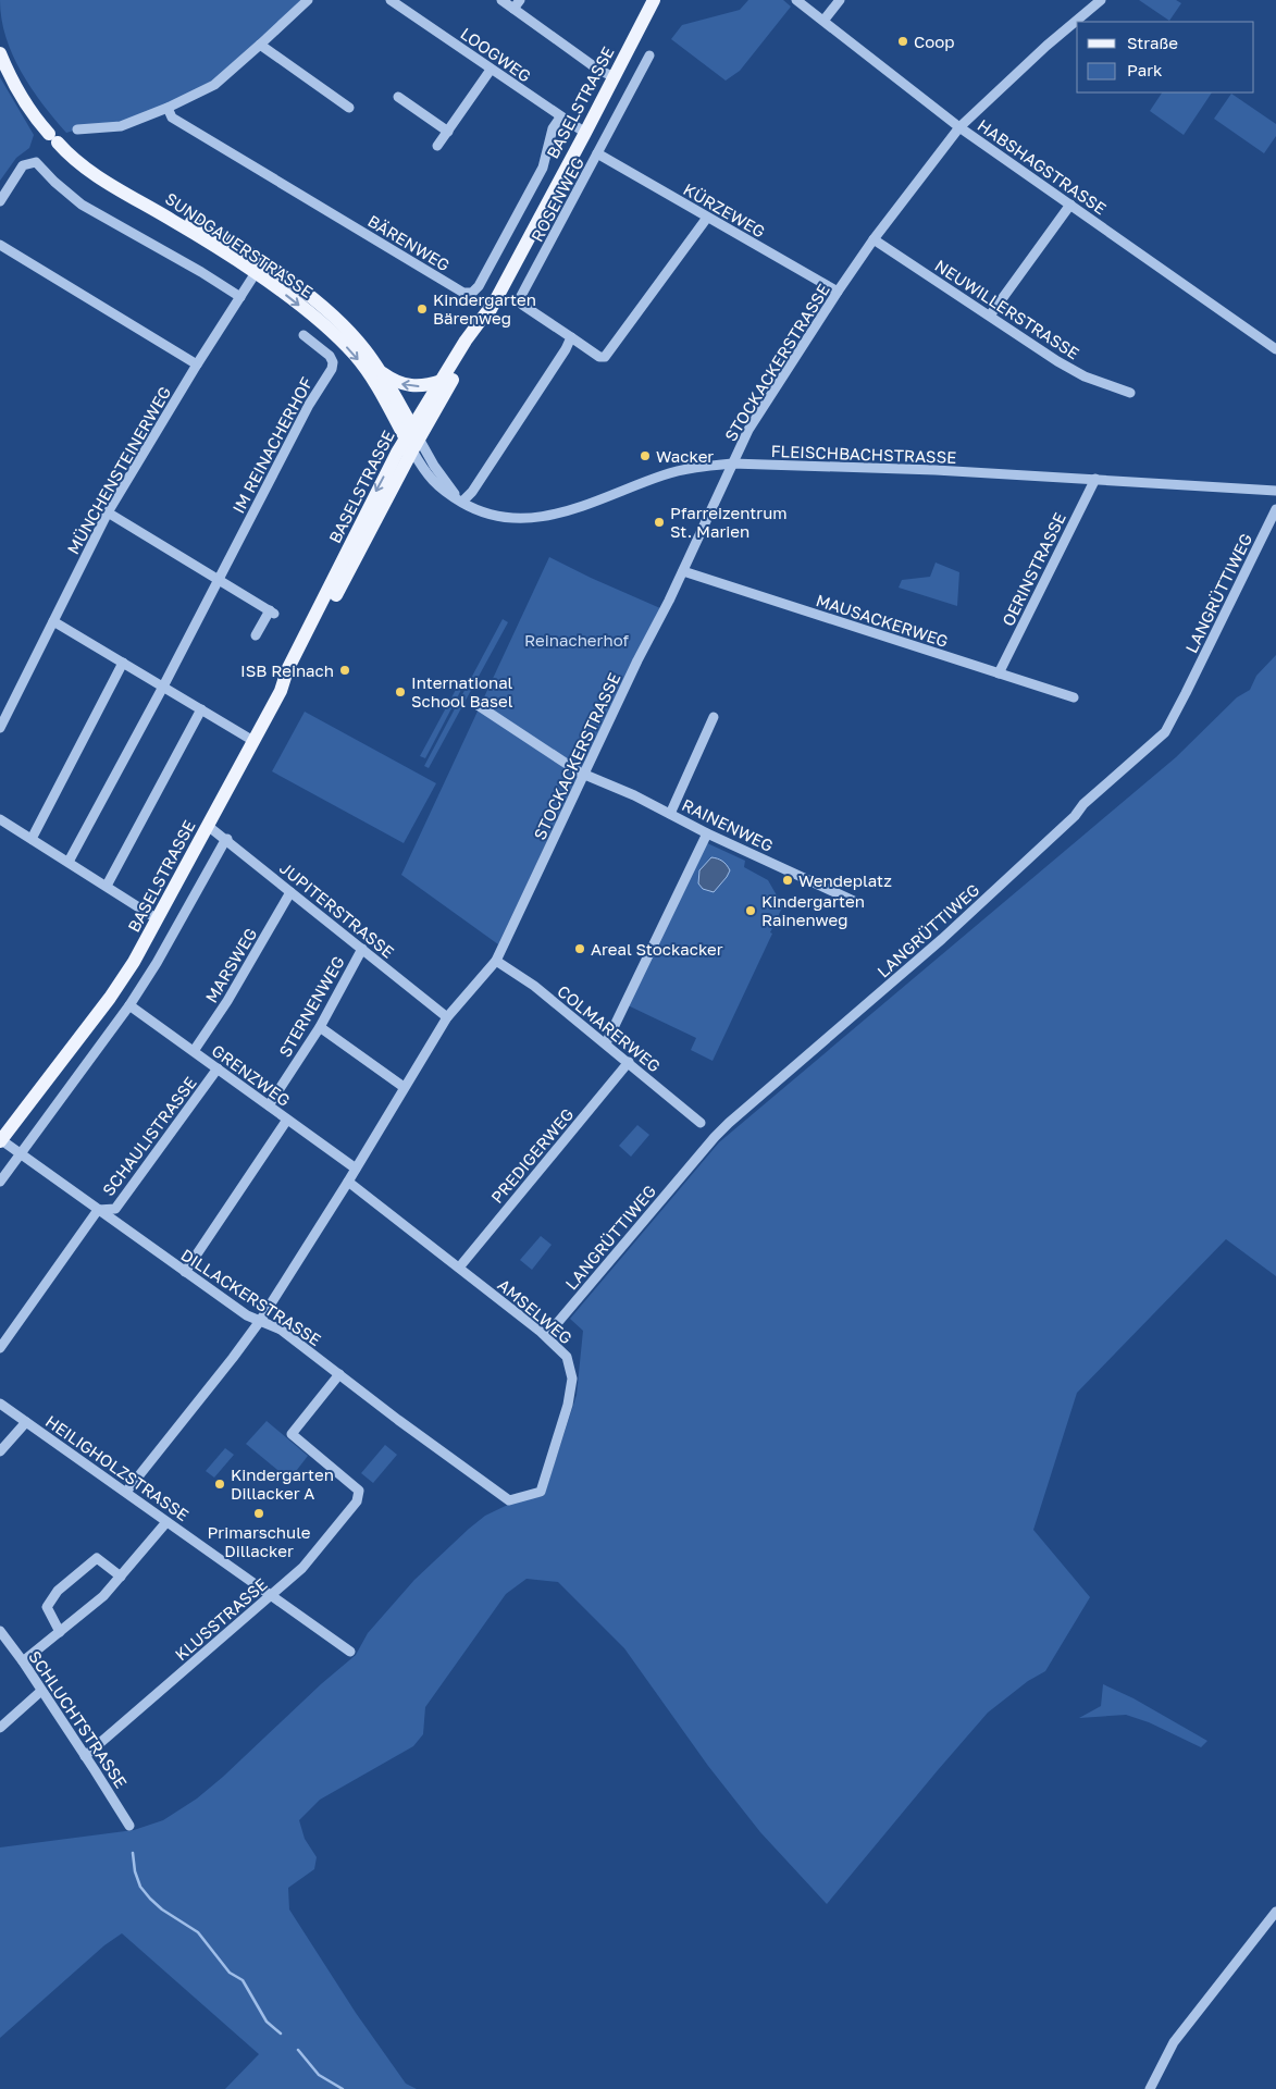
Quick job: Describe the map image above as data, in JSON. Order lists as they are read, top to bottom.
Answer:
{
  "streets": {
    "main road": ["BASELSTRASSE", "SUNDGAUERSTRASSE"],
    "street": [
      "LOOGWEG",
      "HABSHAGSTRASSE",
      "ROSENWEG",
      "KÜRZEWEG",
      "BÄRENWEG",
      "NEUWILLERSTRASSE",
      "STOCKACKERSTRASSE",
      "IM REINACHERHOF",
      "FLEISCHBACHSTRASSE",
      "MÜNCHENSTEINERWEG",
      "OERINSTRASSE",
      "LANGRÜTTIWEG",
      "MAUSACKERWEG",
      "RAINENWEG",
      "JUPITERSTRASSE",
      "MARSWEG",
      "STERNENWEG",
      "COLMARERWEG",
      "GRENZWEG",
      "SCHAULISTRASSE",
      "PREDIGERWEG",
      "DILLACKERSTRASSE",
      "AMSELWEG",
      "HEILIGHOLZSTRASSE",
      "KLUSSTRASSE",
      "SCHLUCHTSTRASSE"
    ]
  },
  "crossings": [
    ["LOOGWEG", "BASELSTRASSE"],
    ["LOOGWEG", "BÄRENWEG"],
    ["BASELSTRASSE", "SUNDGAUERSTRASSE"],
    ["BASELSTRASSE", "FLEISCHBACHSTRASSE"],
    ["BASELSTRASSE", "JUPITERSTRASSE"],
    ["BASELSTRASSE", "DILLACKERSTRASSE"],
    ["HABSHAGSTRASSE", "STOCKACKERSTRASSE"],
    ["ROSENWEG", "KÜRZEWEG"],
    ["KÜRZEWEG", "STOCKACKERSTRASSE"],
    ["SUNDGAUERSTRASSE", "FLEISCHBACHSTRASSE"],
    ["SUNDGAUERSTRASSE", "MÜNCHENSTEINERWEG"],
    ["NEUWILLERSTRASSE", "STOCKACKERSTRASSE"],
    ["STOCKACKERSTRASSE", "FLEISCHBACHSTRASSE"],
    ["STOCKACKERSTRASSE", "MAUSACKERWEG"],
    ["STOCKACKERSTRASSE", "RAINENWEG"],
    ["STOCKACKERSTRASSE", "JUPITERSTRASSE"],
    ["STOCKACKERSTRASSE", "COLMARERWEG"],
    ["STOCKACKERSTRASSE", "GRENZWEG"],
    ["STOCKACKERSTRASSE", "DILLACKERSTRASSE"],
    ["STOCKACKERSTRASSE", "AMSELWEG"],
    ["STOCKACKERSTRASSE", "HEILIGHOLZSTRASSE"],
    ["FLEISCHBACHSTRASSE", "OERINSTRASSE"],
    ["OERINSTRASSE", "MAUSACKERWEG"],
    ["LANGRÜTTIWEG", "AMSELWEG"],
    ["JUPITERSTRASSE", "MARSWEG"],
    ["JUPITERSTRASSE", "STERNENWEG"],
    ["MARSWEG", "GRENZWEG"],
    ["STERNENWEG", "GRENZWEG"],
    ["COLMARERWEG", "PREDIGERWEG"],
    ["GRENZWEG", "SCHAULISTRASSE"],
    ["SCHAULISTRASSE", "DILLACKERSTRASSE"],
    ["PREDIGERWEG", "AMSELWEG"],
    ["DILLACKERSTRASSE", "AMSELWEG"],
    ["DILLACKERSTRASSE", "KLUSSTRASSE"],
    ["HEILIGHOLZSTRASSE", "KLUSSTRASSE"],
    ["KLUSSTRASSE", "SCHLUCHTSTRASSE"]
  ],
  "parks": ["Reinacherhof"],
  "places": [
    "Coop",
    "Kindergarten Bärenweg",
    "Wacker",
    "Pfarreizentrum St. Marien",
    "ISB Reinach",
    "International School Basel",
    "Wendeplatz",
    "Kindergarten Rainenweg",
    "Areal Stockacker",
    "Kindergarten Dillacker A",
    "Primarschule Dillacker"
  ],
  "legend": ["Straße", "Park"]
}
